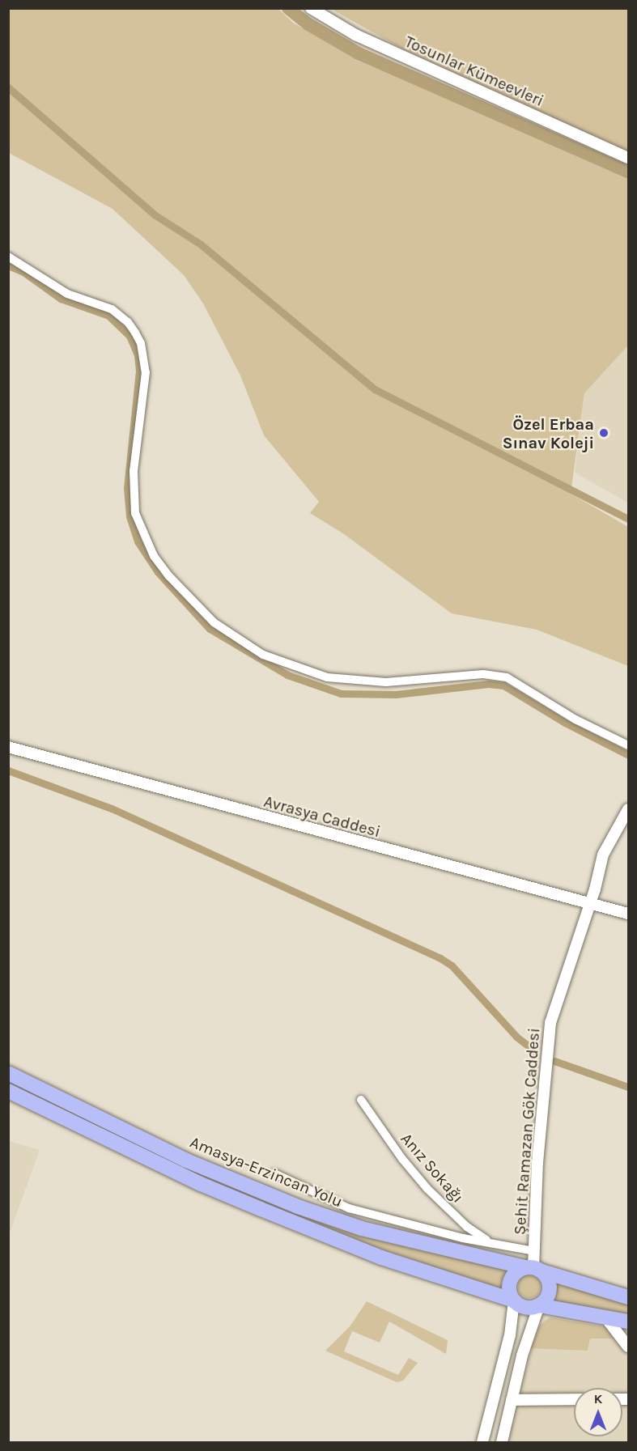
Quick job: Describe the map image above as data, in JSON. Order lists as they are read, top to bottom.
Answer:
{
  "streets": {
    "highway": ["Amasya-Erzincan Yolu"],
    "street": [
      "Tosunlar Kümeevleri",
      "Avrasya Caddesi",
      "Şehit Ramazan Gök Caddesi",
      "Anız Sokağı"
    ]
  },
  "crossings": [
    ["Avrasya Caddesi", "Şehit Ramazan Gök Caddesi"],
    ["Şehit Ramazan Gök Caddesi", "Amasya-Erzincan Yolu"]
  ],
  "places": ["Özel Erbaa Sınav Koleji"],
  "north": "top"
}
